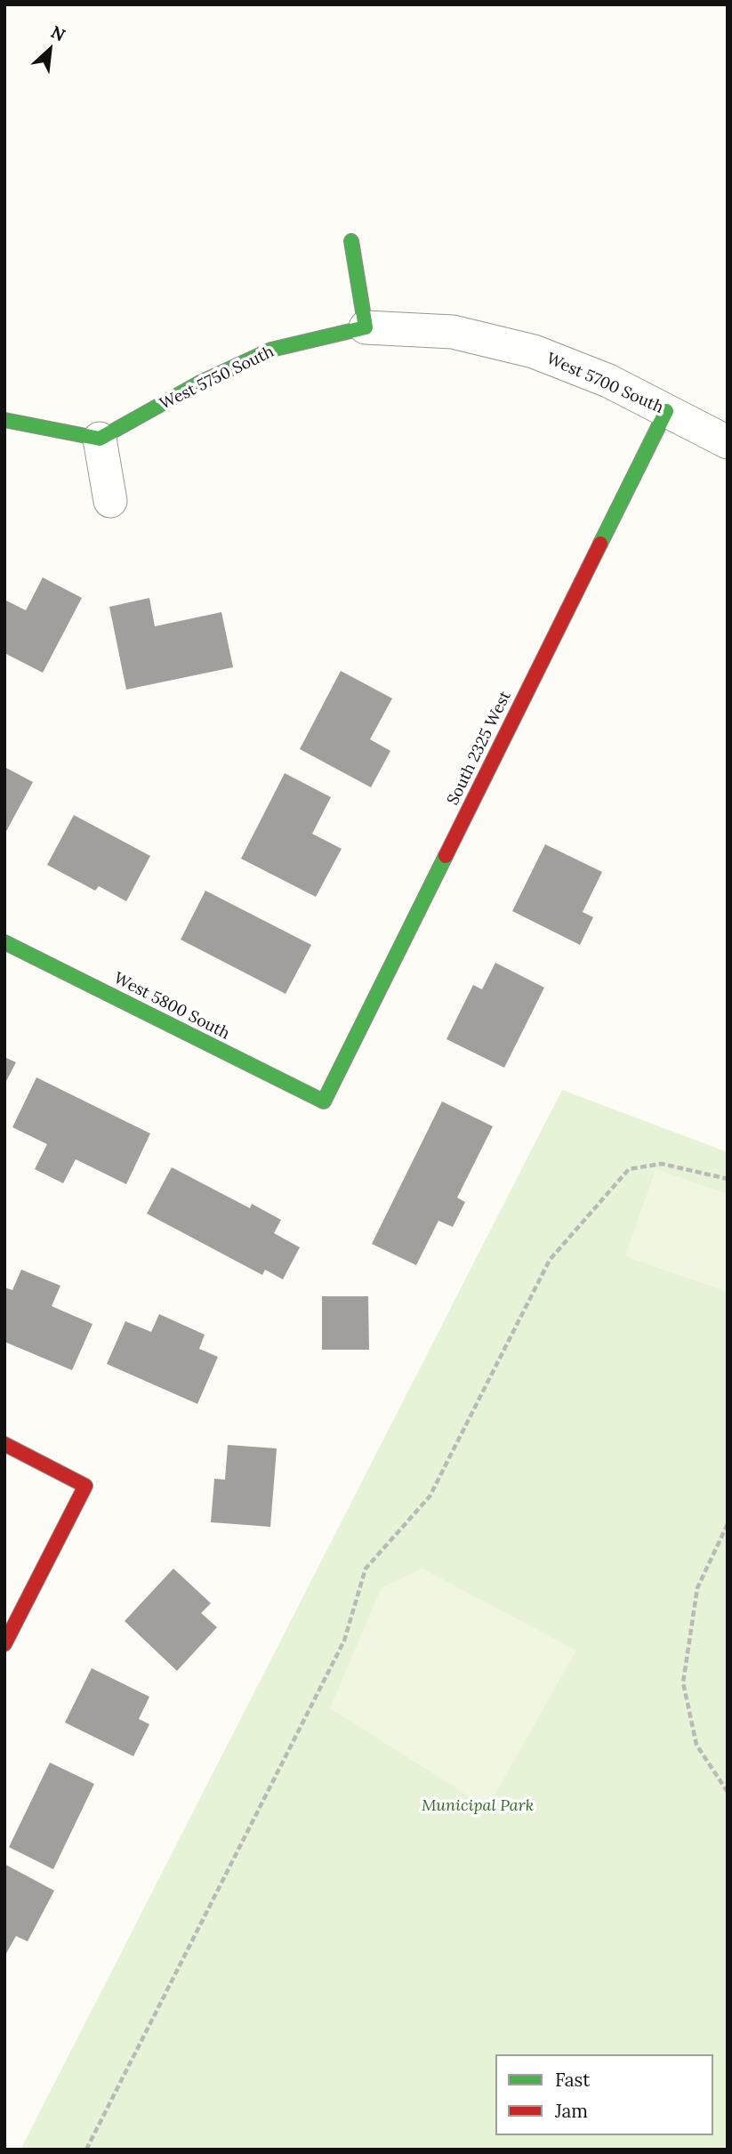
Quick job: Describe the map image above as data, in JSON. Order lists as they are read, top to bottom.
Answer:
{
  "streets": {
    "street": [
      "West 5750 South",
      "West 5700 South",
      "South 2325 West",
      "West 5800 South"
    ]
  },
  "crossings": [
    ["West 5750 South", "West 5700 South"],
    ["West 5700 South", "South 2325 West"],
    ["South 2325 West", "West 5800 South"]
  ],
  "parks": ["Municipal Park"],
  "legend": ["Fast", "Jam"],
  "north": "top right"
}
